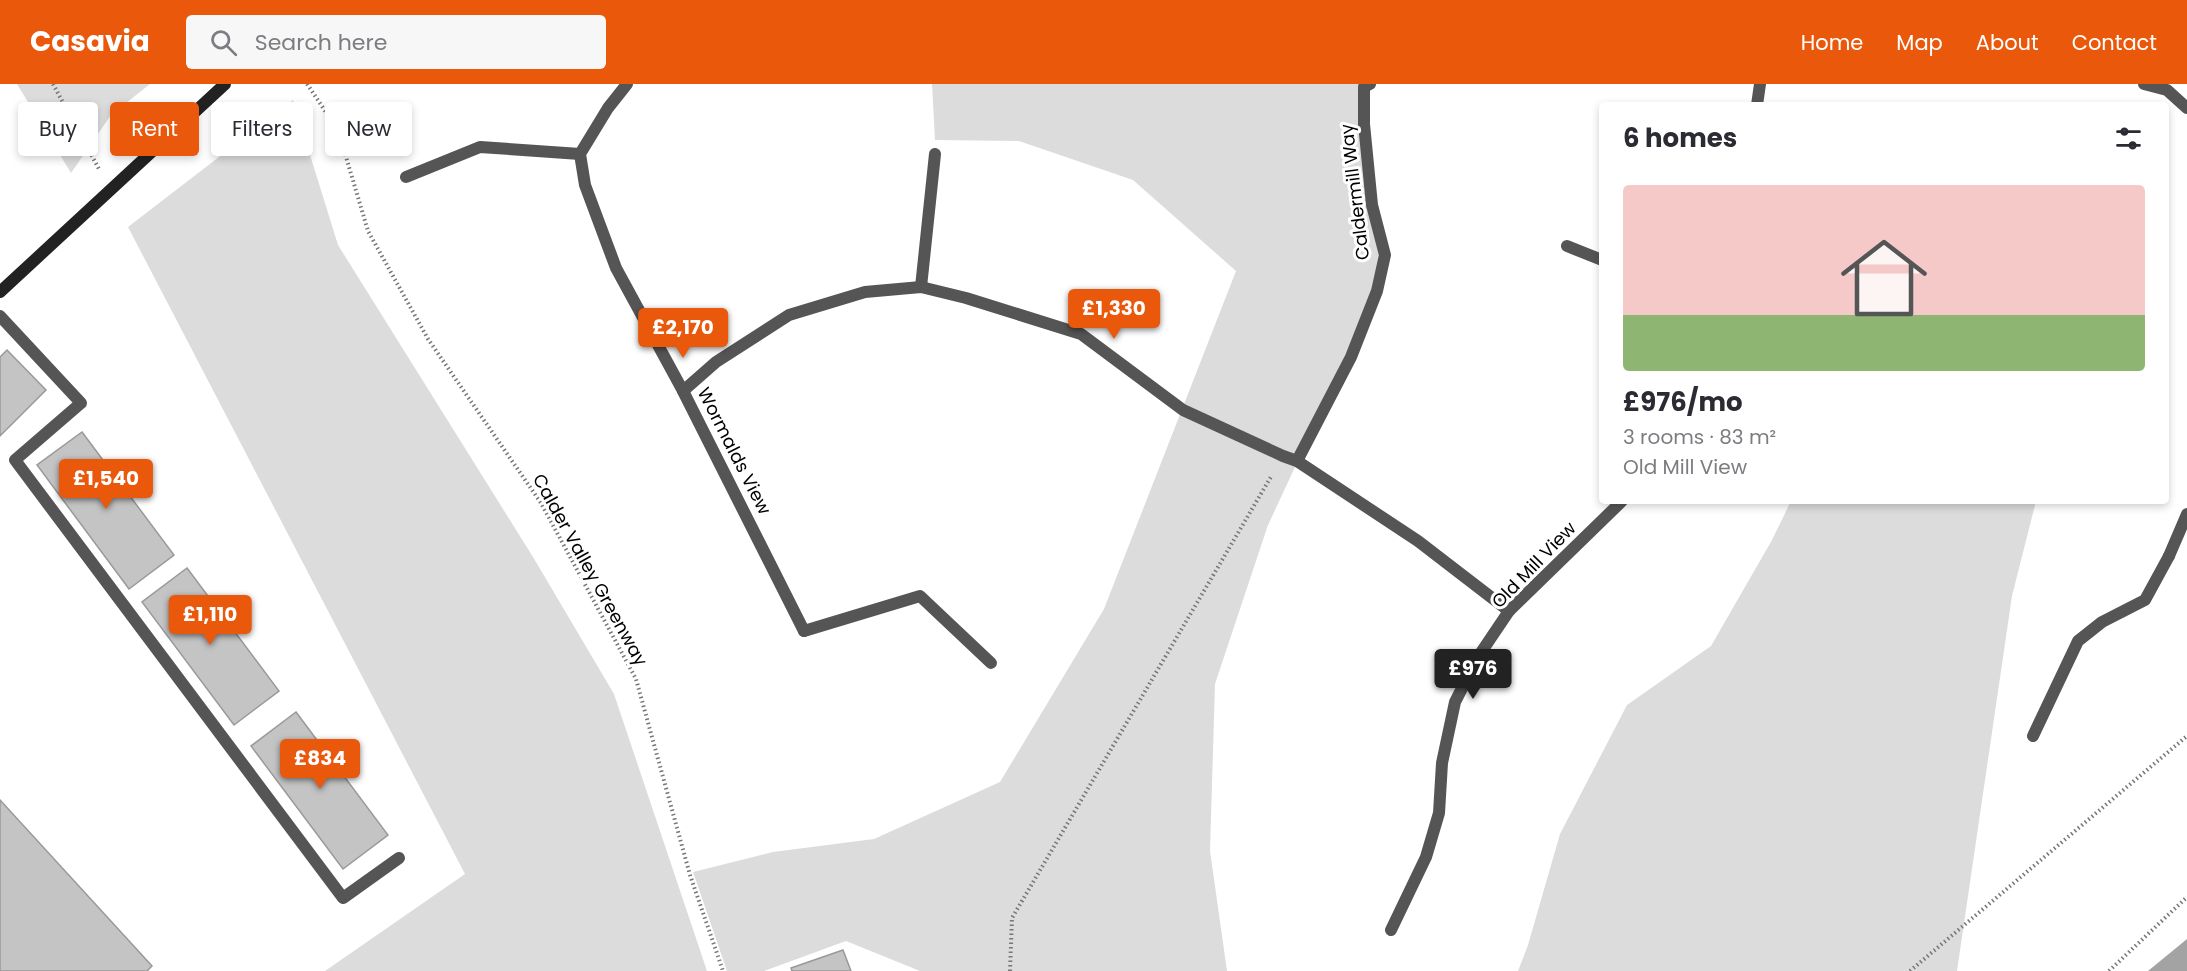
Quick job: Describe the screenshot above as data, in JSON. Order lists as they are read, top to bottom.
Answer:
{
  "streets": {
    "street": ["Caldermill Way", "Wormalds View", "Old Mill View"],
    "path": ["Calder Valley Greenway"]
  },
  "page": {
    "header": "Casavia",
    "search": "Search here",
    "nav": [
      "Home",
      "Map",
      "About",
      "Contact"
    ],
    "chip": [
      "Buy",
      "Rent",
      "Filters",
      "New"
    ],
    "heading": "6 homes",
    "list": [
      {
        "name": "£976/mo",
        "note": "3 rooms · 83 m² · Old Mill View"
      }
    ],
    "price": [
      "£1,330",
      "£2,170",
      "£1,540",
      "£1,110",
      "£976",
      "£834"
    ]
  }
}
